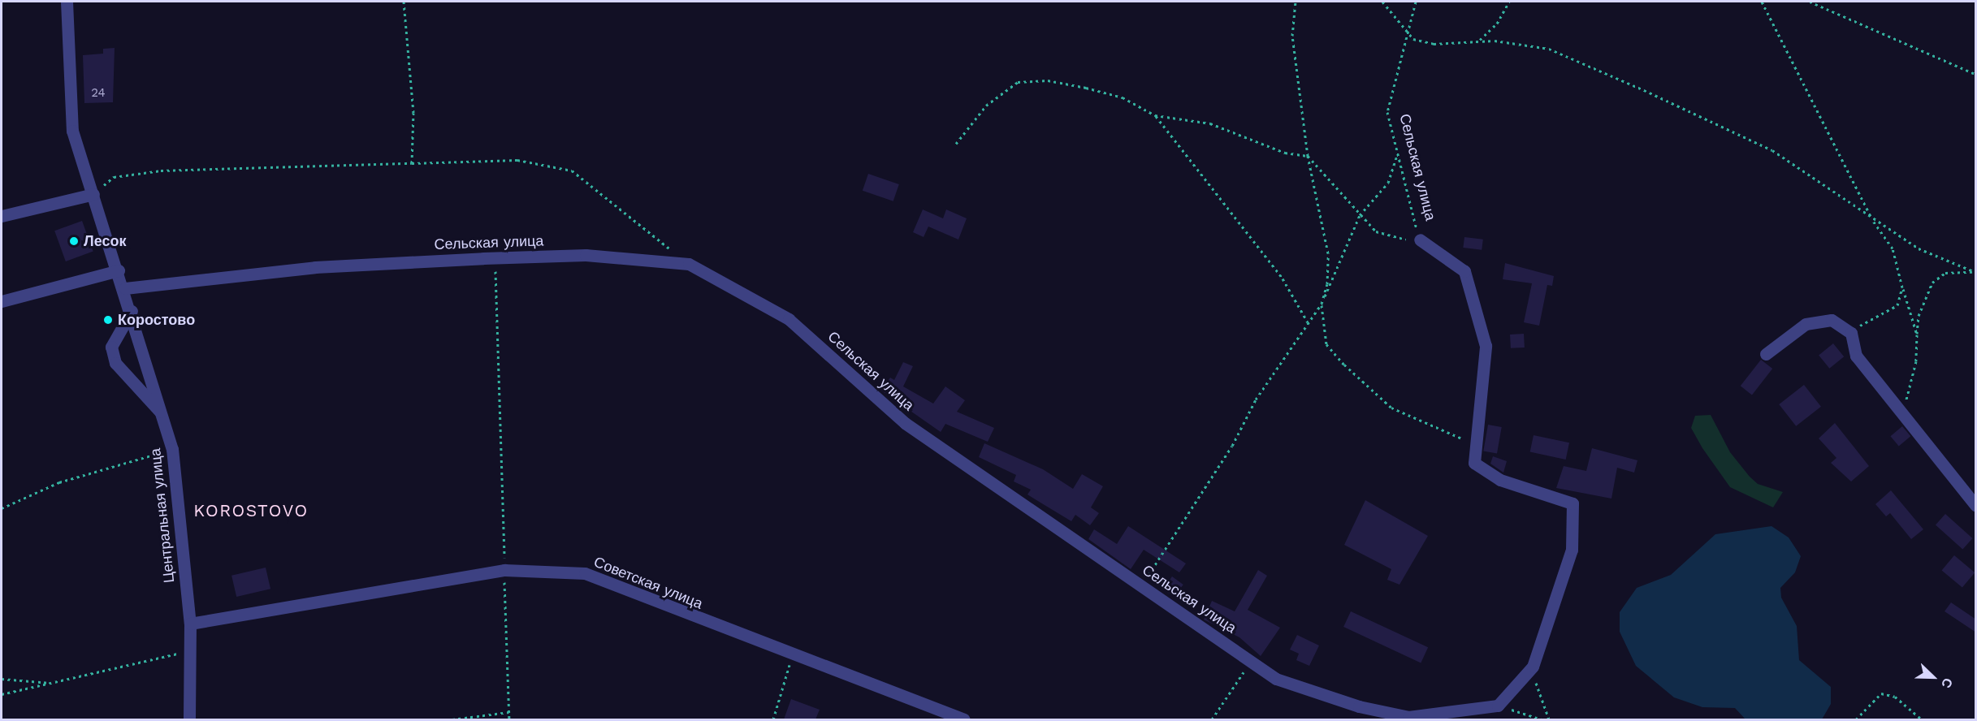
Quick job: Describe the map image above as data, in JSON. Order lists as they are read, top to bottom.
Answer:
{
  "streets": {
    "street": ["Сельская улица", "Центральная улица", "Советская улица"]
  },
  "crossings": [
    ["Сельская улица", "Центральная улица"],
    ["Центральная улица", "Советская улица"]
  ],
  "districts": ["KOROSTOVO"],
  "places": ["Лесок", "Коростово"],
  "house_numbers": ["24"],
  "north": "bottom right"
}
